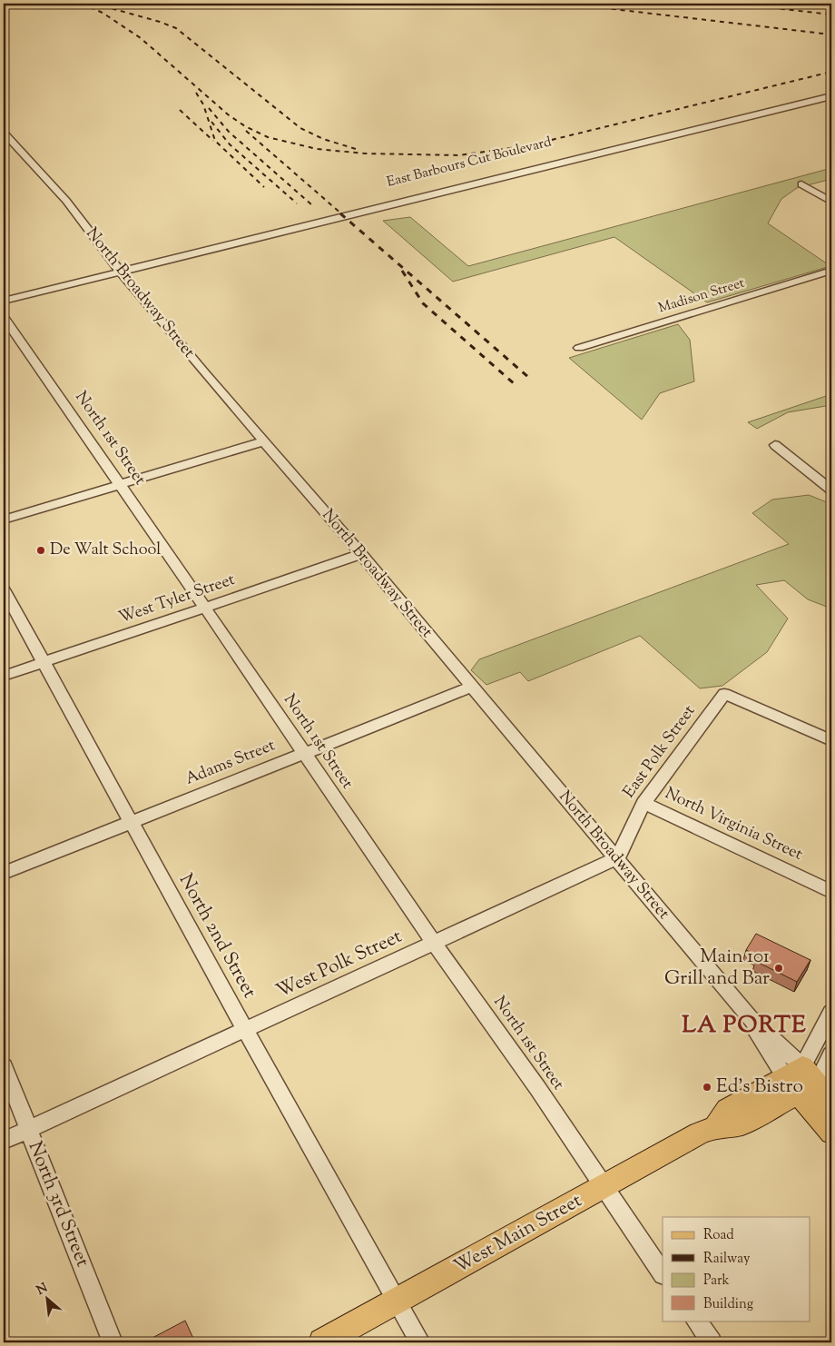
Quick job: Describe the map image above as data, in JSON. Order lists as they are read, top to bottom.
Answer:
{
  "streets": {
    "main road": ["West Main Street"],
    "street": [
      "East Barbours Cut Boulevard",
      "North Broadway Street",
      "Madison Street",
      "North 1st Street",
      "West Tyler Street",
      "East Polk Street",
      "Adams Street",
      "North Virginia Street",
      "North 2nd Street",
      "West Polk Street",
      "North 3rd Street"
    ]
  },
  "crossings": [
    ["East Barbours Cut Boulevard", "North Broadway Street"],
    ["North Broadway Street", "West Tyler Street"],
    ["North Broadway Street", "East Polk Street"],
    ["North Broadway Street", "Adams Street"],
    ["North Broadway Street", "West Polk Street"],
    ["North Broadway Street", "West Main Street"],
    ["North 1st Street", "West Tyler Street"],
    ["North 1st Street", "Adams Street"],
    ["North 1st Street", "West Polk Street"],
    ["North 1st Street", "West Main Street"],
    ["West Tyler Street", "North 2nd Street"],
    ["East Polk Street", "North Virginia Street"],
    ["East Polk Street", "West Polk Street"],
    ["Adams Street", "North 2nd Street"],
    ["North 2nd Street", "West Polk Street"],
    ["North 2nd Street", "West Main Street"],
    ["West Polk Street", "North 3rd Street"]
  ],
  "districts": ["LA PORTE"],
  "places": ["De Walt School", "Main 101 Grill and Bar", "Ed's Bistro"],
  "legend": [
    "Road",
    "Railway",
    "Park",
    "Building"
  ],
  "north": "top left"
}
